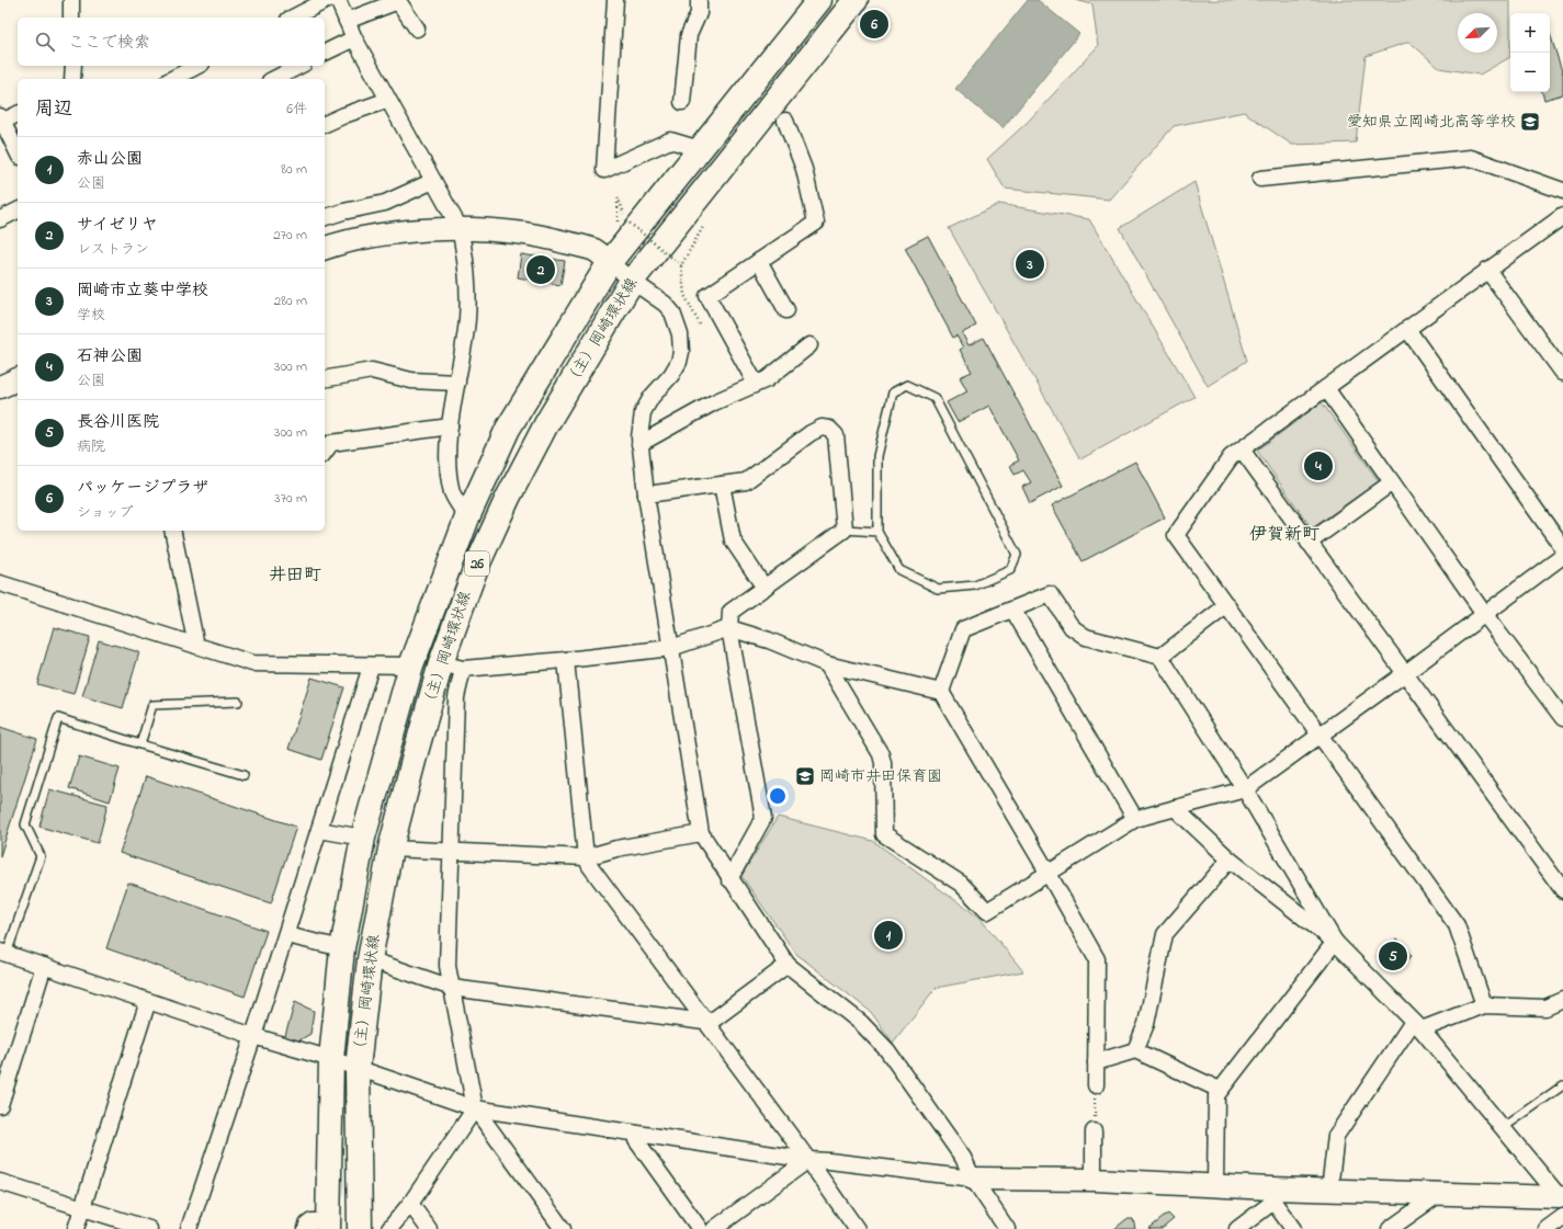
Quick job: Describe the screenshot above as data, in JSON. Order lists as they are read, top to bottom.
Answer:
{
  "streets": {
    "main road": ["（主）岡崎環状線", "26"]
  },
  "districts": ["伊賀新町", "井田町"],
  "places": {
    "school or university": ["愛知県立岡崎北高等学校", "岡崎市井田保育園"]
  },
  "north": "bottom left",
  "page": {
    "pins": [
      "6",
      "3",
      "2",
      "4",
      "1",
      "5"
    ],
    "map_buttons": ["+", "−"],
    "search": "ここで検索",
    "heading": ["周辺", "6件"],
    "list": [
      {
        "mark": "1",
        "name": "赤山公園",
        "note": "公園",
        "value": "80 m"
      },
      {
        "mark": "2",
        "name": "サイゼリヤ",
        "note": "レストラン",
        "value": "270 m"
      },
      {
        "mark": "3",
        "name": "岡崎市立葵中学校",
        "note": "学校",
        "value": "280 m"
      },
      {
        "mark": "4",
        "name": "石神公園",
        "note": "公園",
        "value": "300 m"
      },
      {
        "mark": "5",
        "name": "長谷川医院",
        "note": "病院",
        "value": "300 m"
      },
      {
        "mark": "6",
        "name": "パッケージプラザ",
        "note": "ショップ",
        "value": "370 m"
      }
    ]
  }
}
